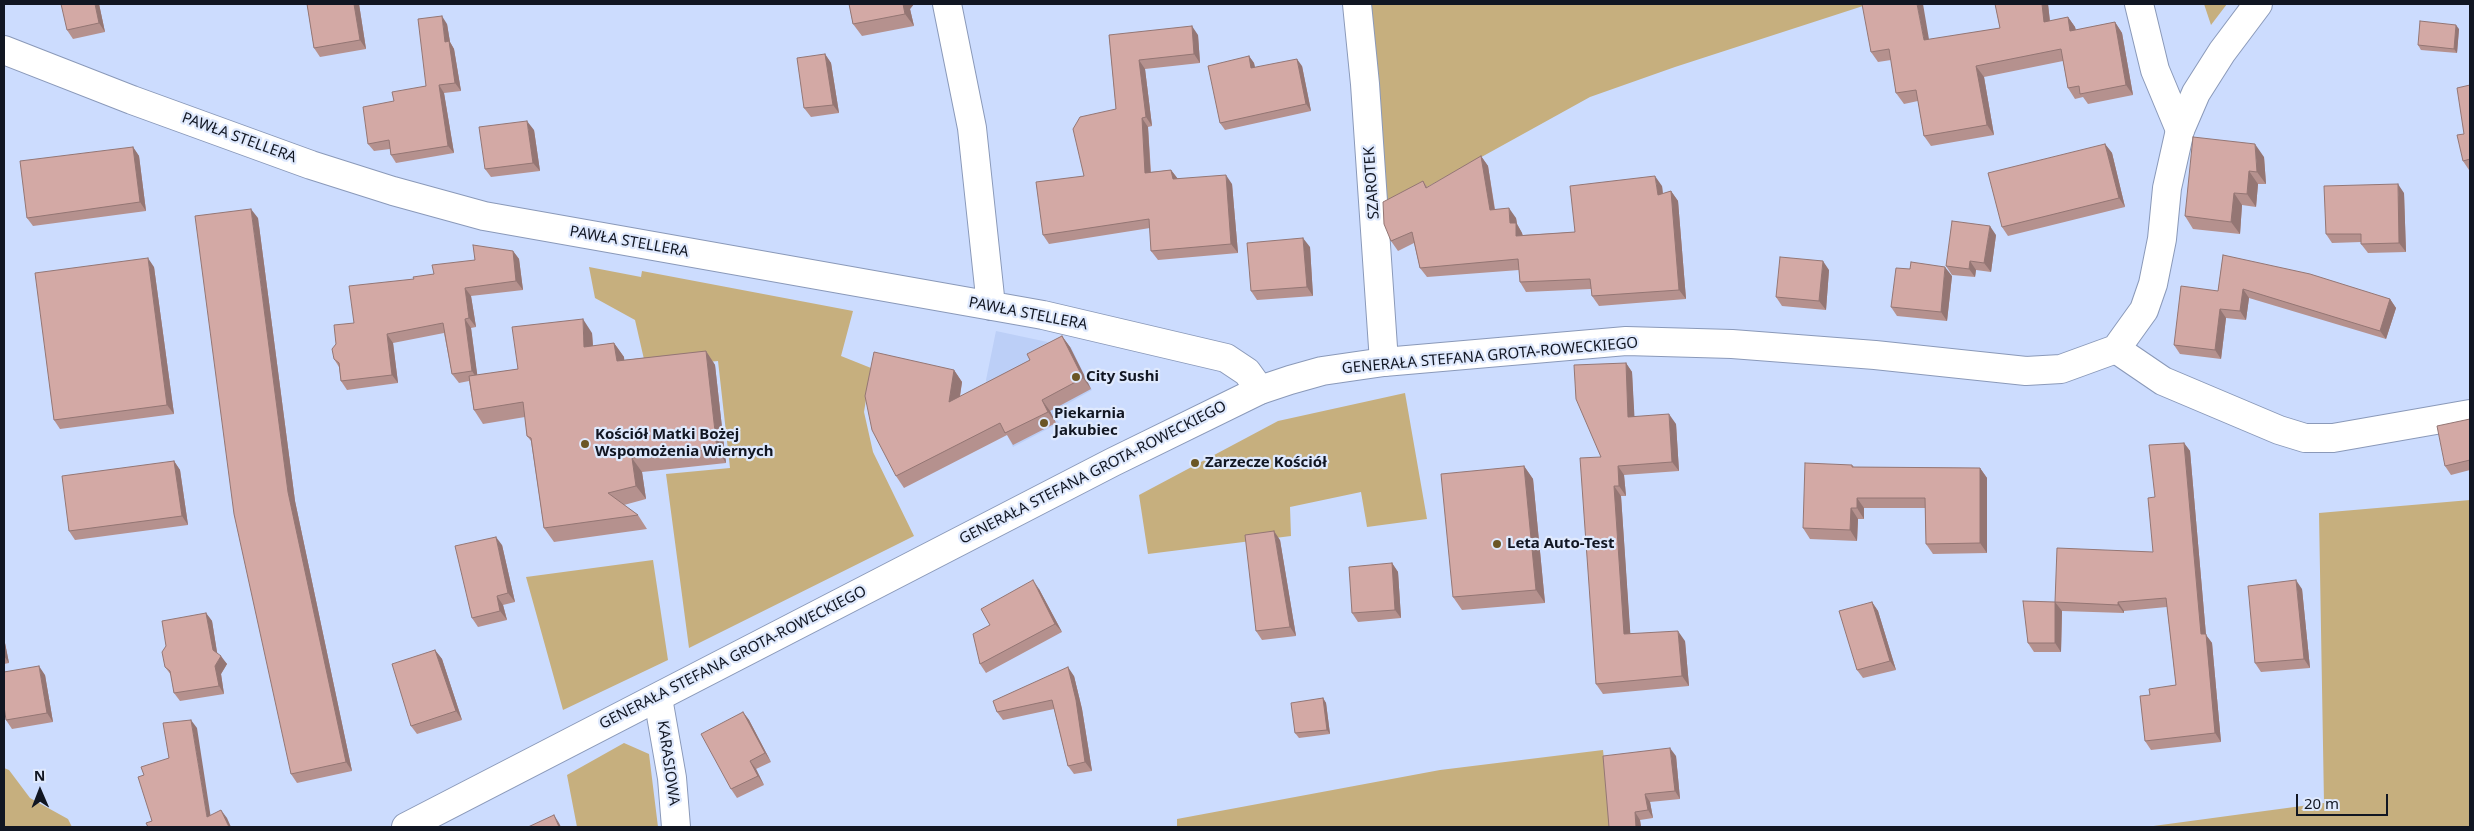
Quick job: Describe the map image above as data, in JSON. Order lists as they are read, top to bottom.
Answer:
{
  "streets": {
    "street": [
      "PAWŁA STELLERA",
      "SZAROTEK",
      "GENERAŁA STEFANA GROTA-ROWECKIEGO",
      "KARASIOWA"
    ]
  },
  "crossings": [
    ["PAWŁA STELLERA", "GENERAŁA STEFANA GROTA-ROWECKIEGO"],
    ["SZAROTEK", "GENERAŁA STEFANA GROTA-ROWECKIEGO"],
    ["GENERAŁA STEFANA GROTA-ROWECKIEGO", "KARASIOWA"]
  ],
  "places": [
    "City Sushi",
    "Piekarnia Jakubiec",
    "Kościół Matki Bożej Wspomożenia Wiernych",
    "Zarzecze Kościół",
    "Leta Auto-Test"
  ],
  "scale_bar": "20 m",
  "north": "top"
}
